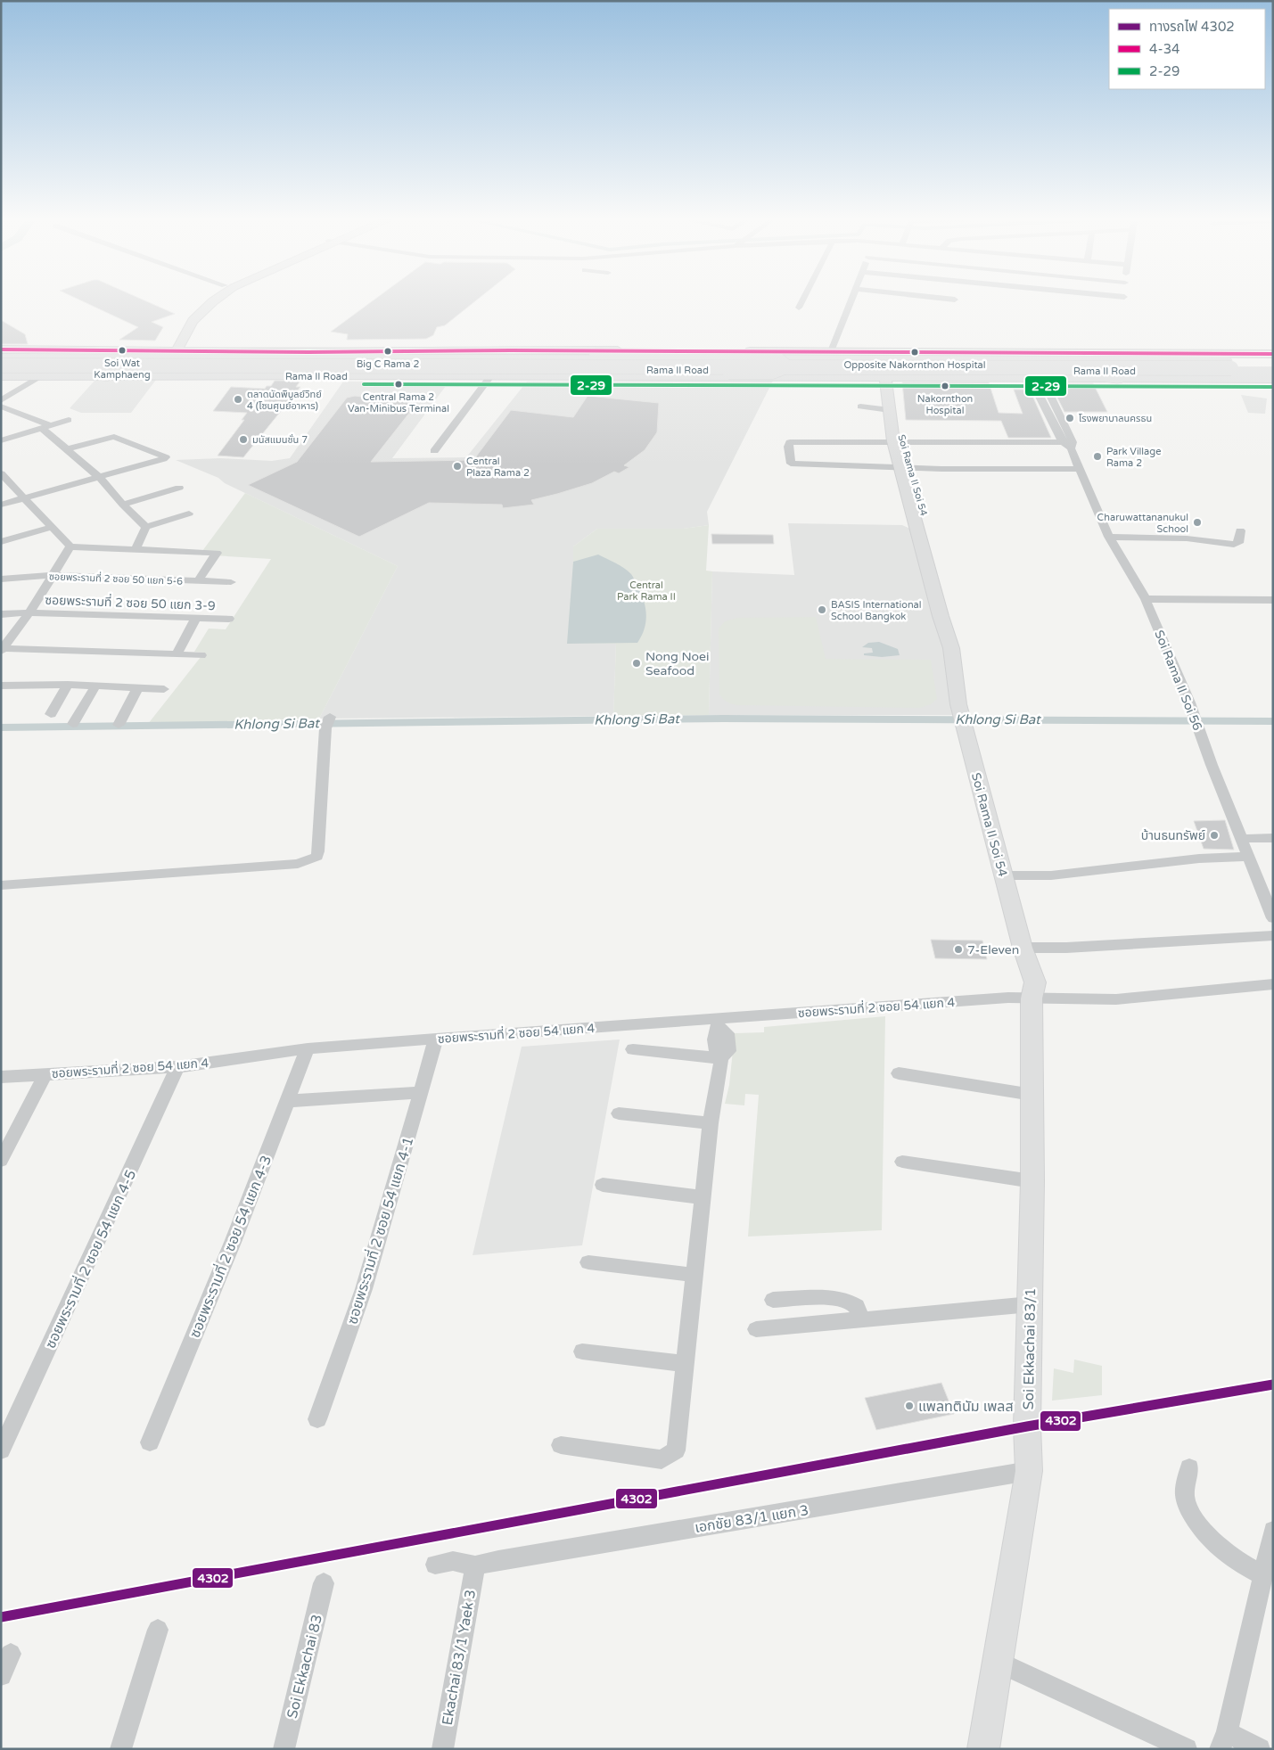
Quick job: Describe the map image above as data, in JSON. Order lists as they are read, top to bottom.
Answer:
{
  "streets": {
    "highway": ["Rama II Road"],
    "main road": ["Soi Rama II Soi 54", "Soi Ekkachai 83/1"],
    "street": [
      "ซอยพระรามที่ 2 ซอย 50 แยก 5-6",
      "ซอยพระรามที่ 2 ซอย 50 แยก 3-9",
      "Soi Rama II Soi 56",
      "ซอยพระรามที่ 2 ซอย 54 แยก 4",
      "ซอยพระรามที่ 2 ซอย 54 แยก 4-1",
      "ซอยพระรามที่ 2 ซอย 54 แยก 4-3",
      "ซอยพระรามที่ 2 ซอย 54 แยก 4-5",
      "เอกชัย 83/1 แยก 3",
      "Ekachai 83/1 Yaek 3",
      "Soi Ekkachai 83"
    ]
  },
  "crossings": [
    ["Rama II Road", "Soi Rama II Soi 54"],
    ["Rama II Road", "Soi Rama II Soi 56"],
    ["Soi Rama II Soi 54", "ซอยพระรามที่ 2 ซอย 54 แยก 4"],
    ["Soi Rama II Soi 54", "Soi Ekkachai 83/1"],
    ["ซอยพระรามที่ 2 ซอย 54 แยก 4", "ซอยพระรามที่ 2 ซอย 54 แยก 4-1"],
    ["ซอยพระรามที่ 2 ซอย 54 แยก 4", "ซอยพระรามที่ 2 ซอย 54 แยก 4-3"],
    ["ซอยพระรามที่ 2 ซอย 54 แยก 4", "ซอยพระรามที่ 2 ซอย 54 แยก 4-5"],
    ["ซอยพระรามที่ 2 ซอย 54 แยก 4", "Soi Ekkachai 83/1"],
    ["Soi Ekkachai 83/1", "เอกชัย 83/1 แยก 3"],
    ["เอกชัย 83/1 แยก 3", "Ekachai 83/1 Yaek 3"]
  ],
  "water": ["Khlong Si Bat"],
  "parks": ["Central Park Rama II"],
  "places": [
    "Soi Wat Kamphaeng",
    "Big C Rama 2",
    "Opposite Nakornthon Hospital",
    "Central Rama 2 Van-Minibus Terminal",
    "Nakornthon Hospital",
    "ตลาดนัดพิบูลย์วิทย์ 4 (โซนศูนย์อาหาร)",
    "โรงพยาบาลนครธน",
    "มนัสแมนชั่น 7",
    "Park Village Rama 2",
    "Central Plaza Rama 2",
    "Charuwattananukul School",
    "BASIS International School Bangkok",
    "Nong Noei Seafood",
    "บ้านธนทรัพย์",
    "7-Eleven",
    "แพลทตินัม เพลส"
  ],
  "lines": ["transit line 4-34", "transit line 2-29", "rail line 4302"],
  "legend": ["ทางรถไฟ 4302", "4-34", "2-29"]
}
